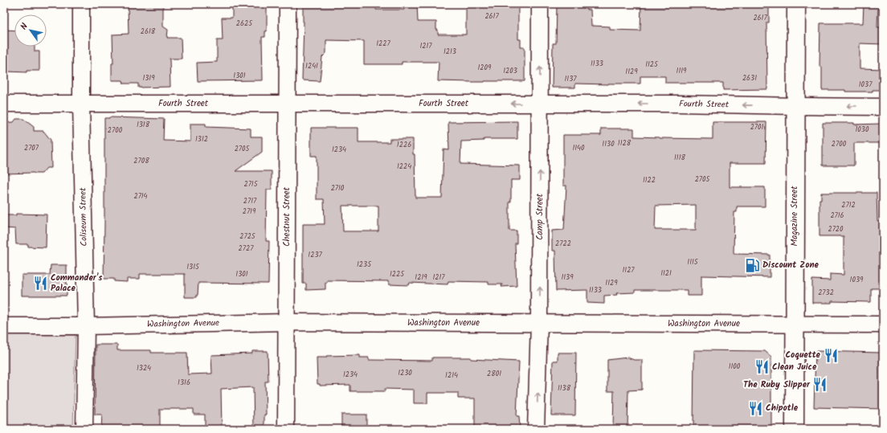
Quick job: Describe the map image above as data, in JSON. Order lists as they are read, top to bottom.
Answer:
{
  "streets": {
    "street": [
      "Fourth Street",
      "Magazine Street",
      "Coliseum Street",
      "Chestnut Street",
      "Camp Street",
      "Washington Avenue"
    ]
  },
  "crossings": [
    ["Fourth Street", "Magazine Street"],
    ["Fourth Street", "Coliseum Street"],
    ["Fourth Street", "Chestnut Street"],
    ["Fourth Street", "Camp Street"],
    ["Magazine Street", "Washington Avenue"],
    ["Coliseum Street", "Washington Avenue"],
    ["Chestnut Street", "Washington Avenue"],
    ["Camp Street", "Washington Avenue"]
  ],
  "one_way": ["Fourth Street", "Camp Street"],
  "places": {
    "fuel station": ["Discount Zone"],
    "restaurant": [
      "Commander's Palace",
      "Coquette",
      "Clean Juice",
      "The Ruby Slipper",
      "Chipotle"
    ]
  },
  "house_numbers": [
    "2617",
    "2617",
    "2625",
    "2618",
    "1227",
    "1217",
    "1213",
    "1133",
    "1125",
    "1241",
    "1209",
    "1203",
    "1119",
    "1129",
    "1301",
    "1319",
    "2631",
    "1137",
    "1037",
    "1318",
    "2701",
    "1030",
    "2700",
    "1312",
    "1128",
    "1130",
    "2700",
    "1226",
    "2707",
    "1140",
    "2705",
    "1234",
    "1118",
    "2708",
    "1224",
    "2705",
    "1122",
    "2715",
    "2710",
    "2714",
    "2717",
    "2712",
    "2719",
    "2716",
    "2720",
    "2725",
    "2722",
    "2727",
    "1237",
    "1115",
    "1235",
    "1315",
    "1127",
    "1121",
    "1301",
    "1225",
    "1219",
    "1217",
    "1139",
    "1039",
    "1129",
    "1133",
    "2732",
    "1100",
    "1324",
    "1230",
    "2801",
    "1234",
    "1214",
    "1316",
    "1138"
  ],
  "north": "top left"
}
